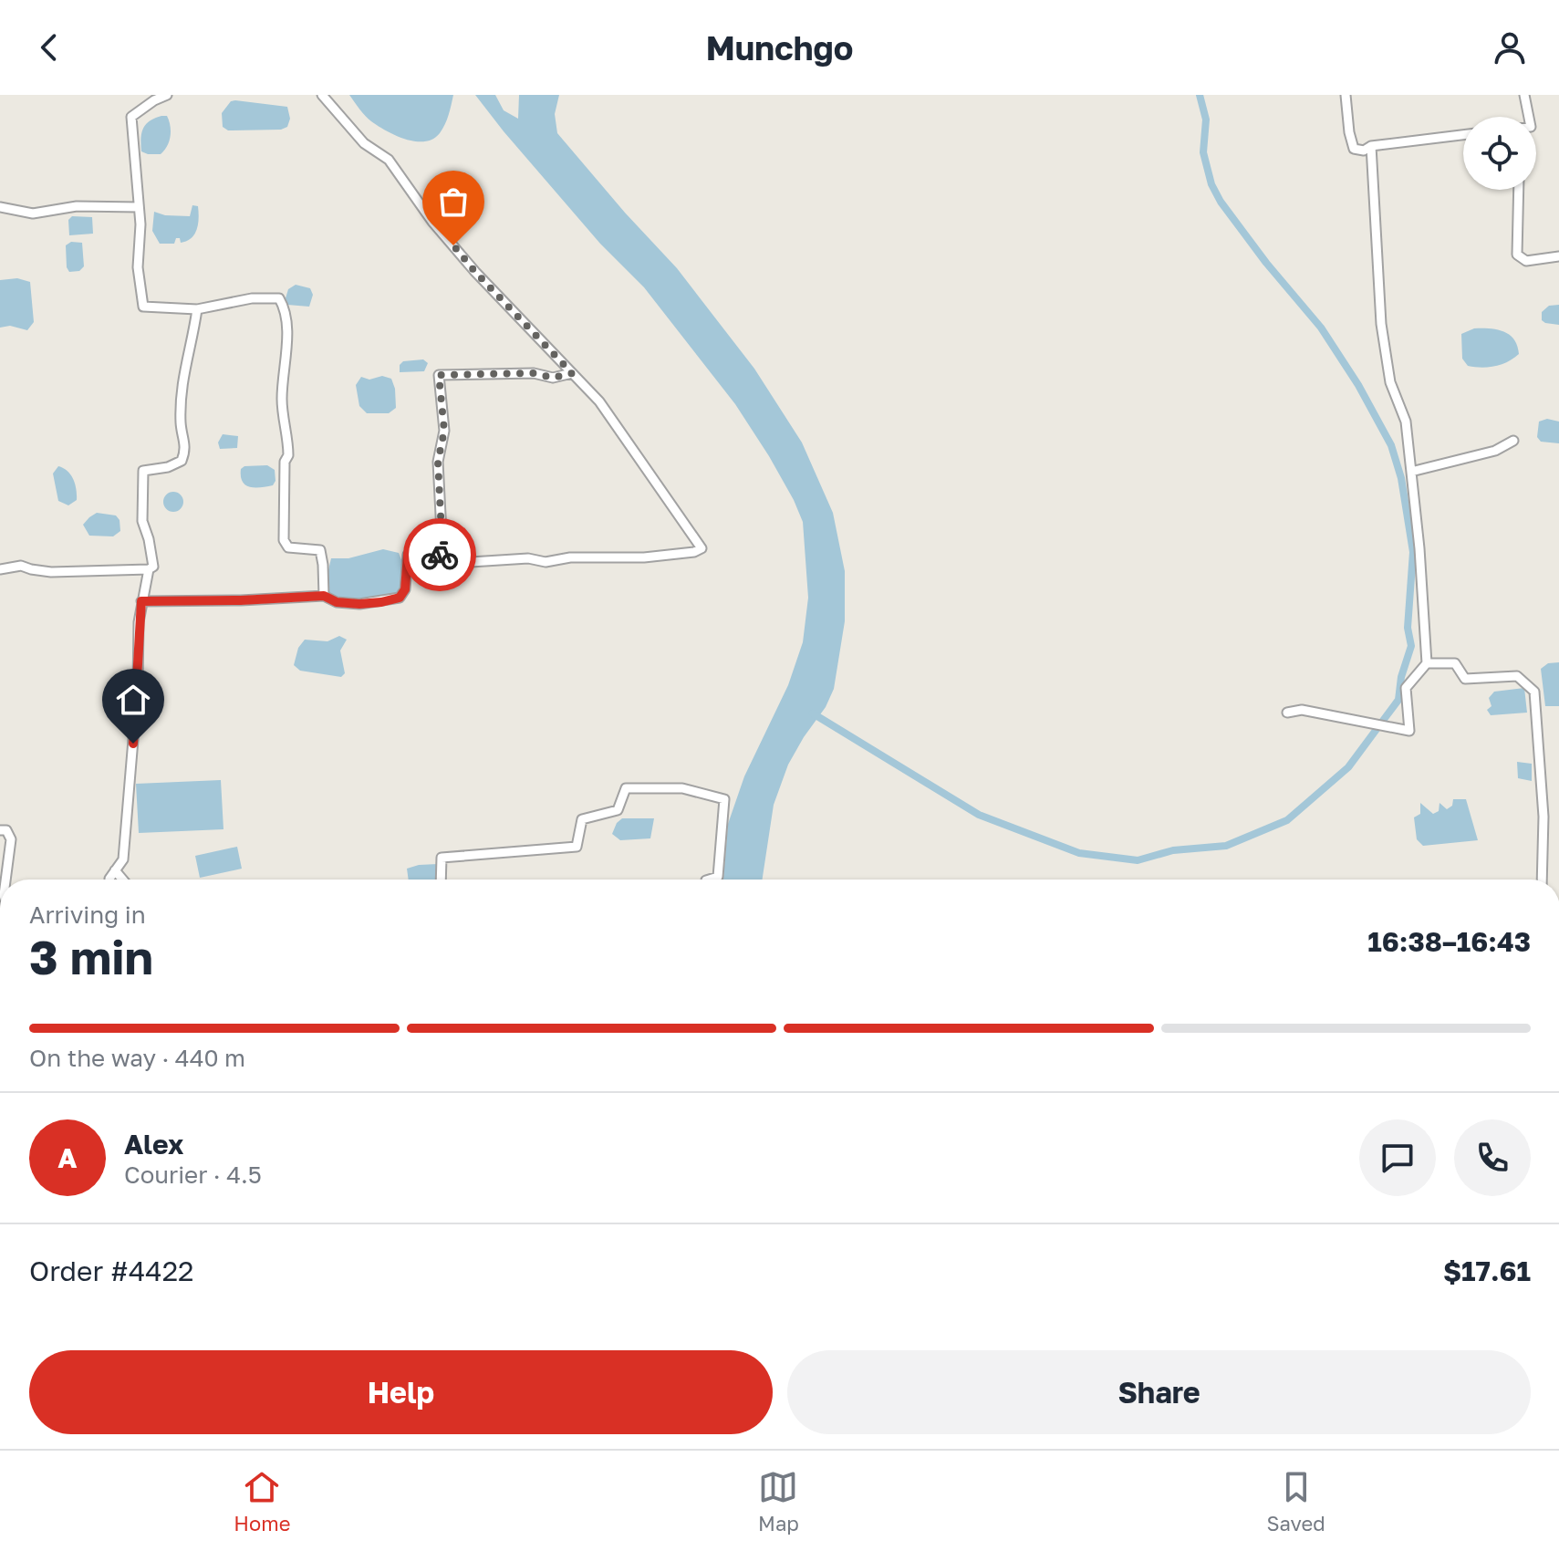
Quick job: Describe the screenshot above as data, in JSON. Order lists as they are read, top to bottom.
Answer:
{
  "page": {
    "header": "Munchgo",
    "heading": ["3 min", "Arriving in", "16:38–16:43"],
    "panel": [
      "Alex",
      "Courier · 4.5",
      "Order #4422",
      "$17.61"
    ],
    "bar": "On the way · 440 m",
    "round": "A",
    "buttons": ["Help", "Share"],
    "tabs": ["Home", "Map", "Saved"]
  }
}
